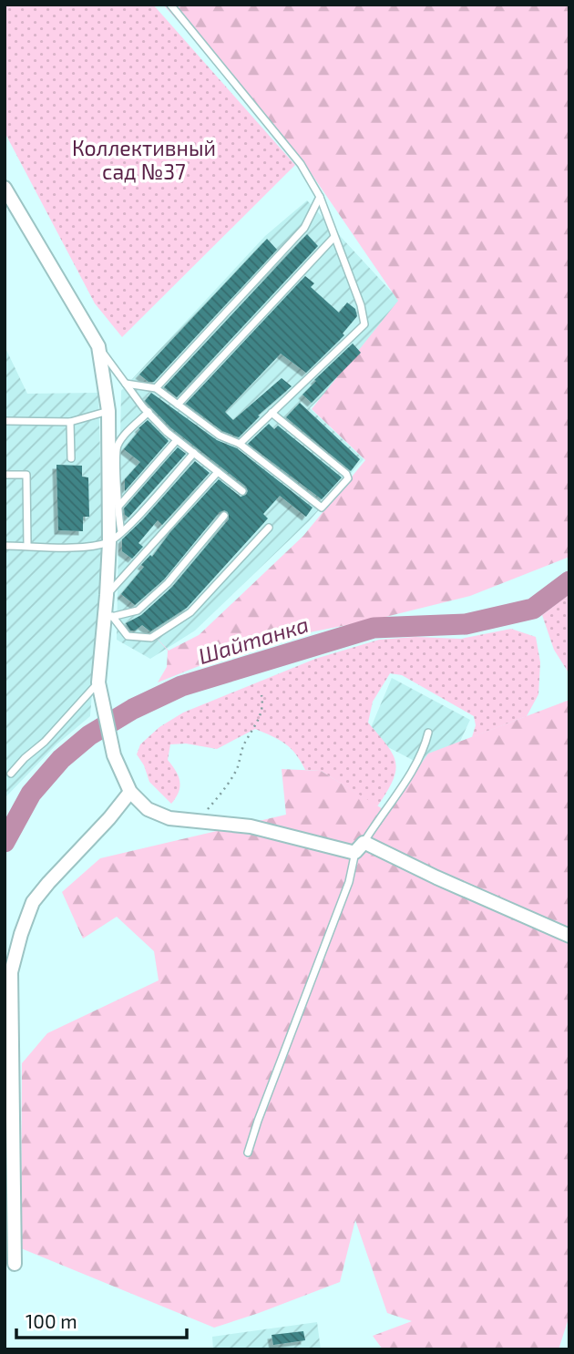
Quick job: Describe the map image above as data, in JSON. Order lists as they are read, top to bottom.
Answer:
{
  "water": ["Шайтанка"],
  "parks": ["Коллективный сад №37"],
  "scale_bar": "100 m"
}
